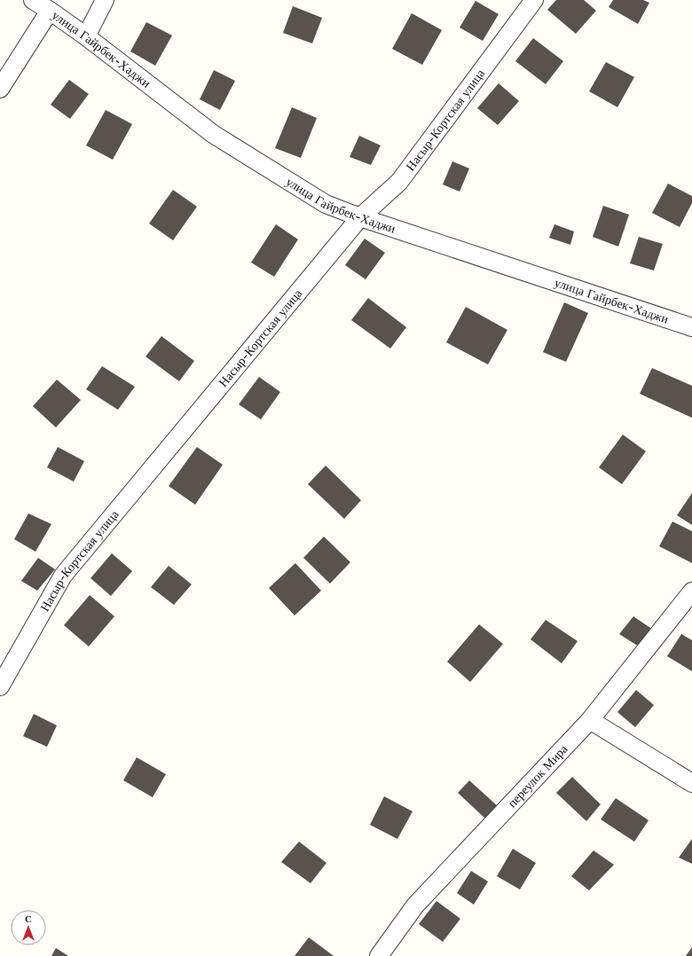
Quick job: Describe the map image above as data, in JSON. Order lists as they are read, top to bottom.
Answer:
{
  "streets": {
    "street": ["улица Гайрбек-Хаджи", "Насыр-Кортская улица", "переулок Мира"]
  },
  "crossings": [
    ["улица Гайрбек-Хаджи", "Насыр-Кортская улица"]
  ],
  "north": "top"
}
